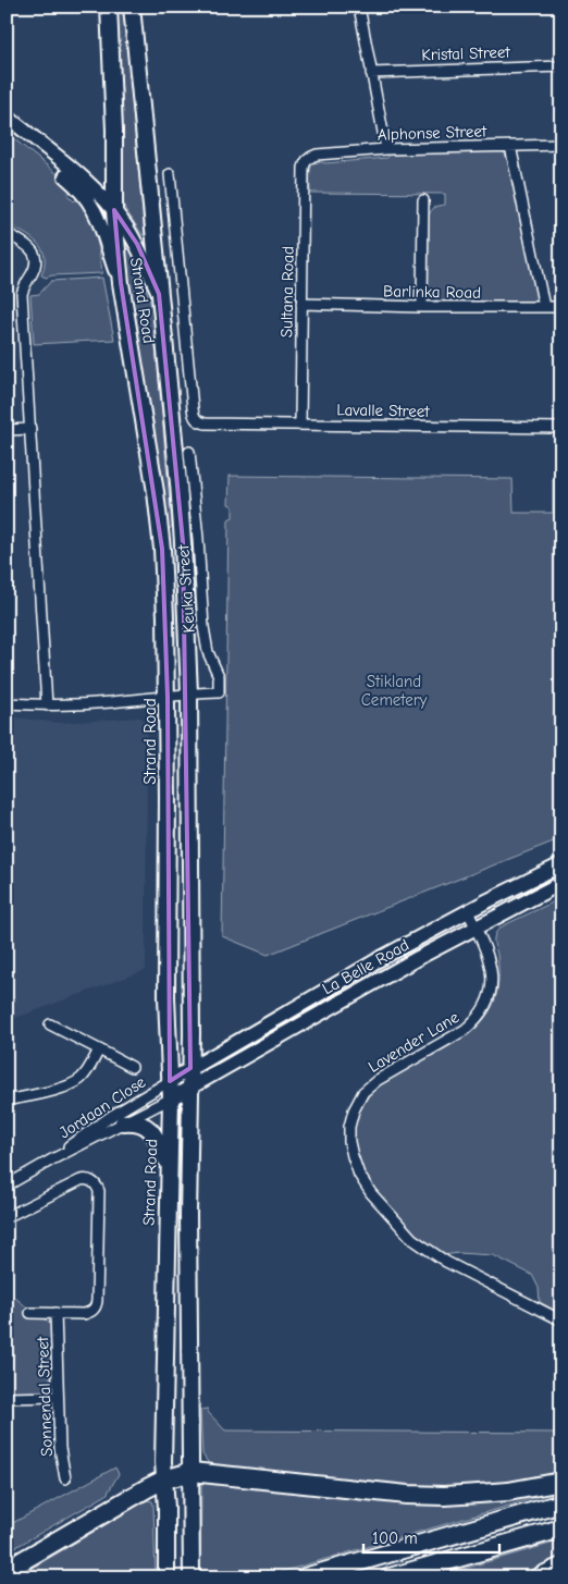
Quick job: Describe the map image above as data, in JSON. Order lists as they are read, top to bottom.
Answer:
{
  "streets": {
    "main road": ["Strand Road", "La Belle Road"],
    "street": [
      "Kristal Street",
      "Alphonse Street",
      "Sultana Road",
      "Barlinka Road",
      "Lavalle Street",
      "Keuka Street",
      "Lavender Lane",
      "Jordaan Close",
      "Sonnendal Street"
    ]
  },
  "crossings": [
    ["Alphonse Street", "Sultana Road"],
    ["Sultana Road", "Barlinka Road"],
    ["Sultana Road", "Lavalle Street"],
    ["Strand Road", "Keuka Street"],
    ["Strand Road", "La Belle Road"],
    ["Strand Road", "Jordaan Close"],
    ["La Belle Road", "Lavender Lane"],
    ["La Belle Road", "Jordaan Close"]
  ],
  "parks": ["Stikland Cemetery"],
  "scale_bar": "100 m"
}
